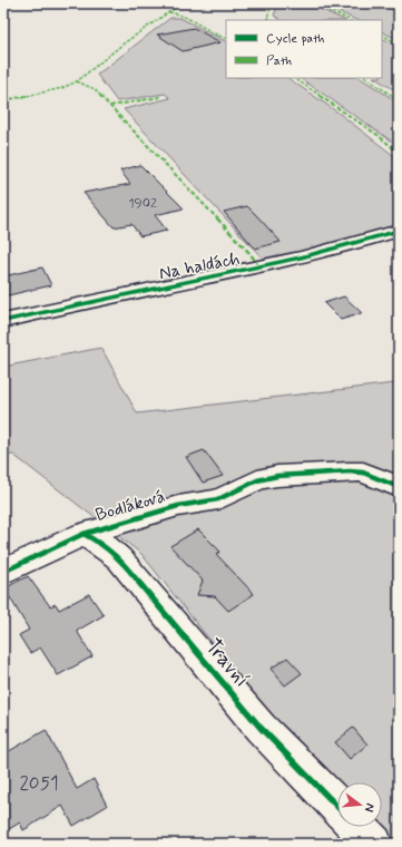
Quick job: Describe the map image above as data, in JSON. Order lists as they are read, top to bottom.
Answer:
{
  "streets": {
    "street": ["Na haldách", "Bodláková", "Travní"]
  },
  "crossings": [
    ["Bodláková", "Travní"]
  ],
  "house_numbers": ["1902", "2051"],
  "legend": ["Cycle path", "Path"],
  "north": "right"
}
